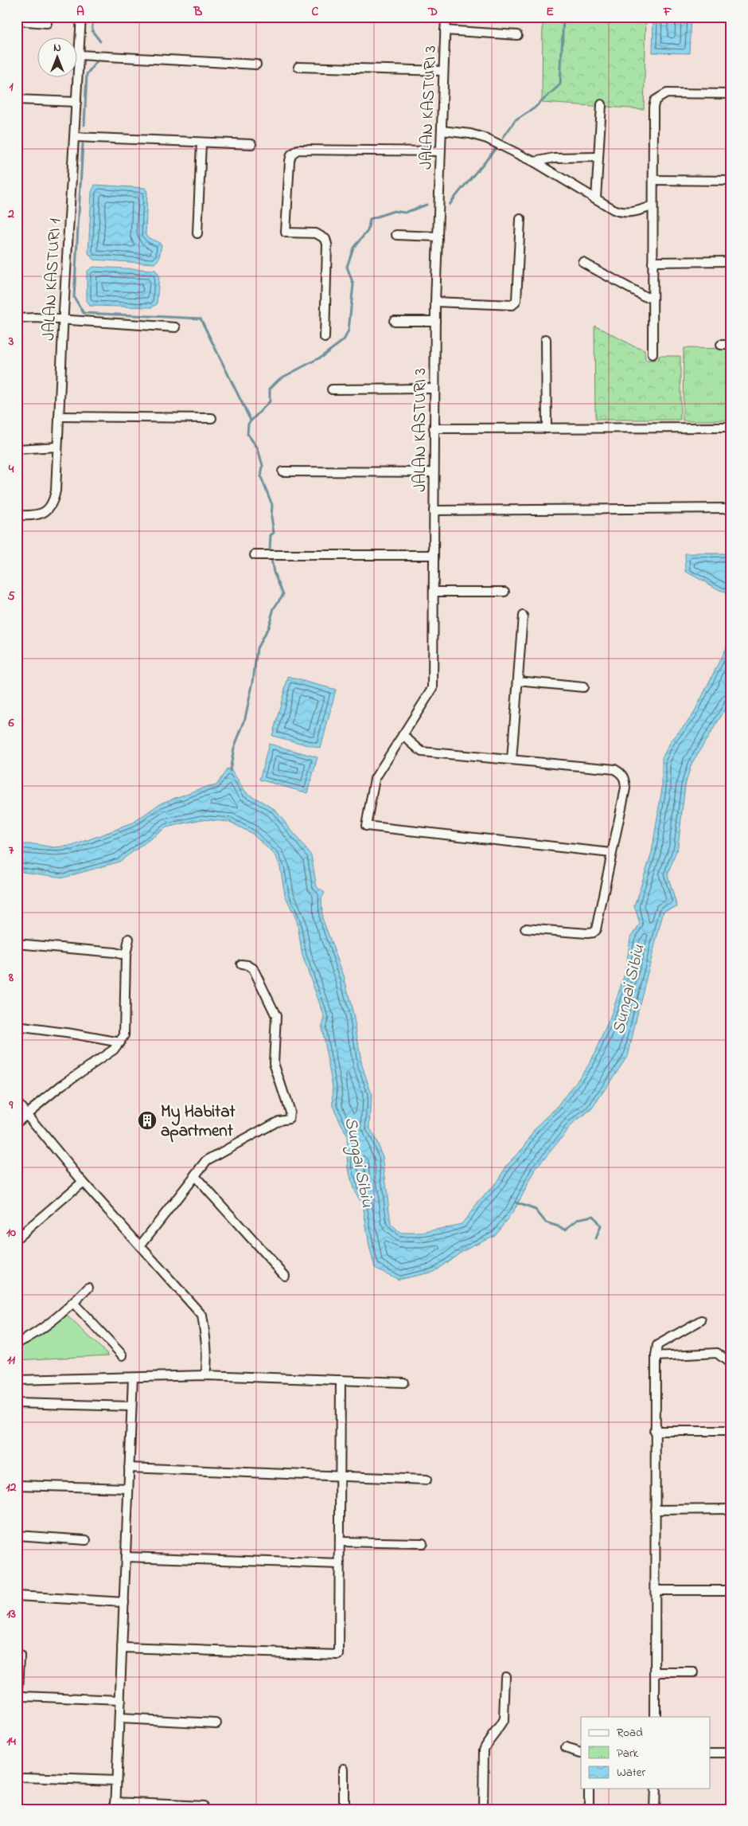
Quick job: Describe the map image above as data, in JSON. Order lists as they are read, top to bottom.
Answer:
{
  "streets": {
    "street": ["JALAN KASTURI 3", "JALAN KASTURI 1"]
  },
  "water": ["Sungai Sibiu"],
  "places": {
    "building": ["My Habitat apartment"]
  },
  "legend": ["Road", "Park", "Water"],
  "north": "top",
  "grid": {
    "columns": [
      "A",
      "B",
      "C",
      "D",
      "E",
      "F"
    ],
    "rows": [
      "1",
      "2",
      "3",
      "4",
      "5",
      "6",
      "7",
      "8",
      "9",
      "10",
      "11",
      "12",
      "13",
      "14"
    ]
  }
}
